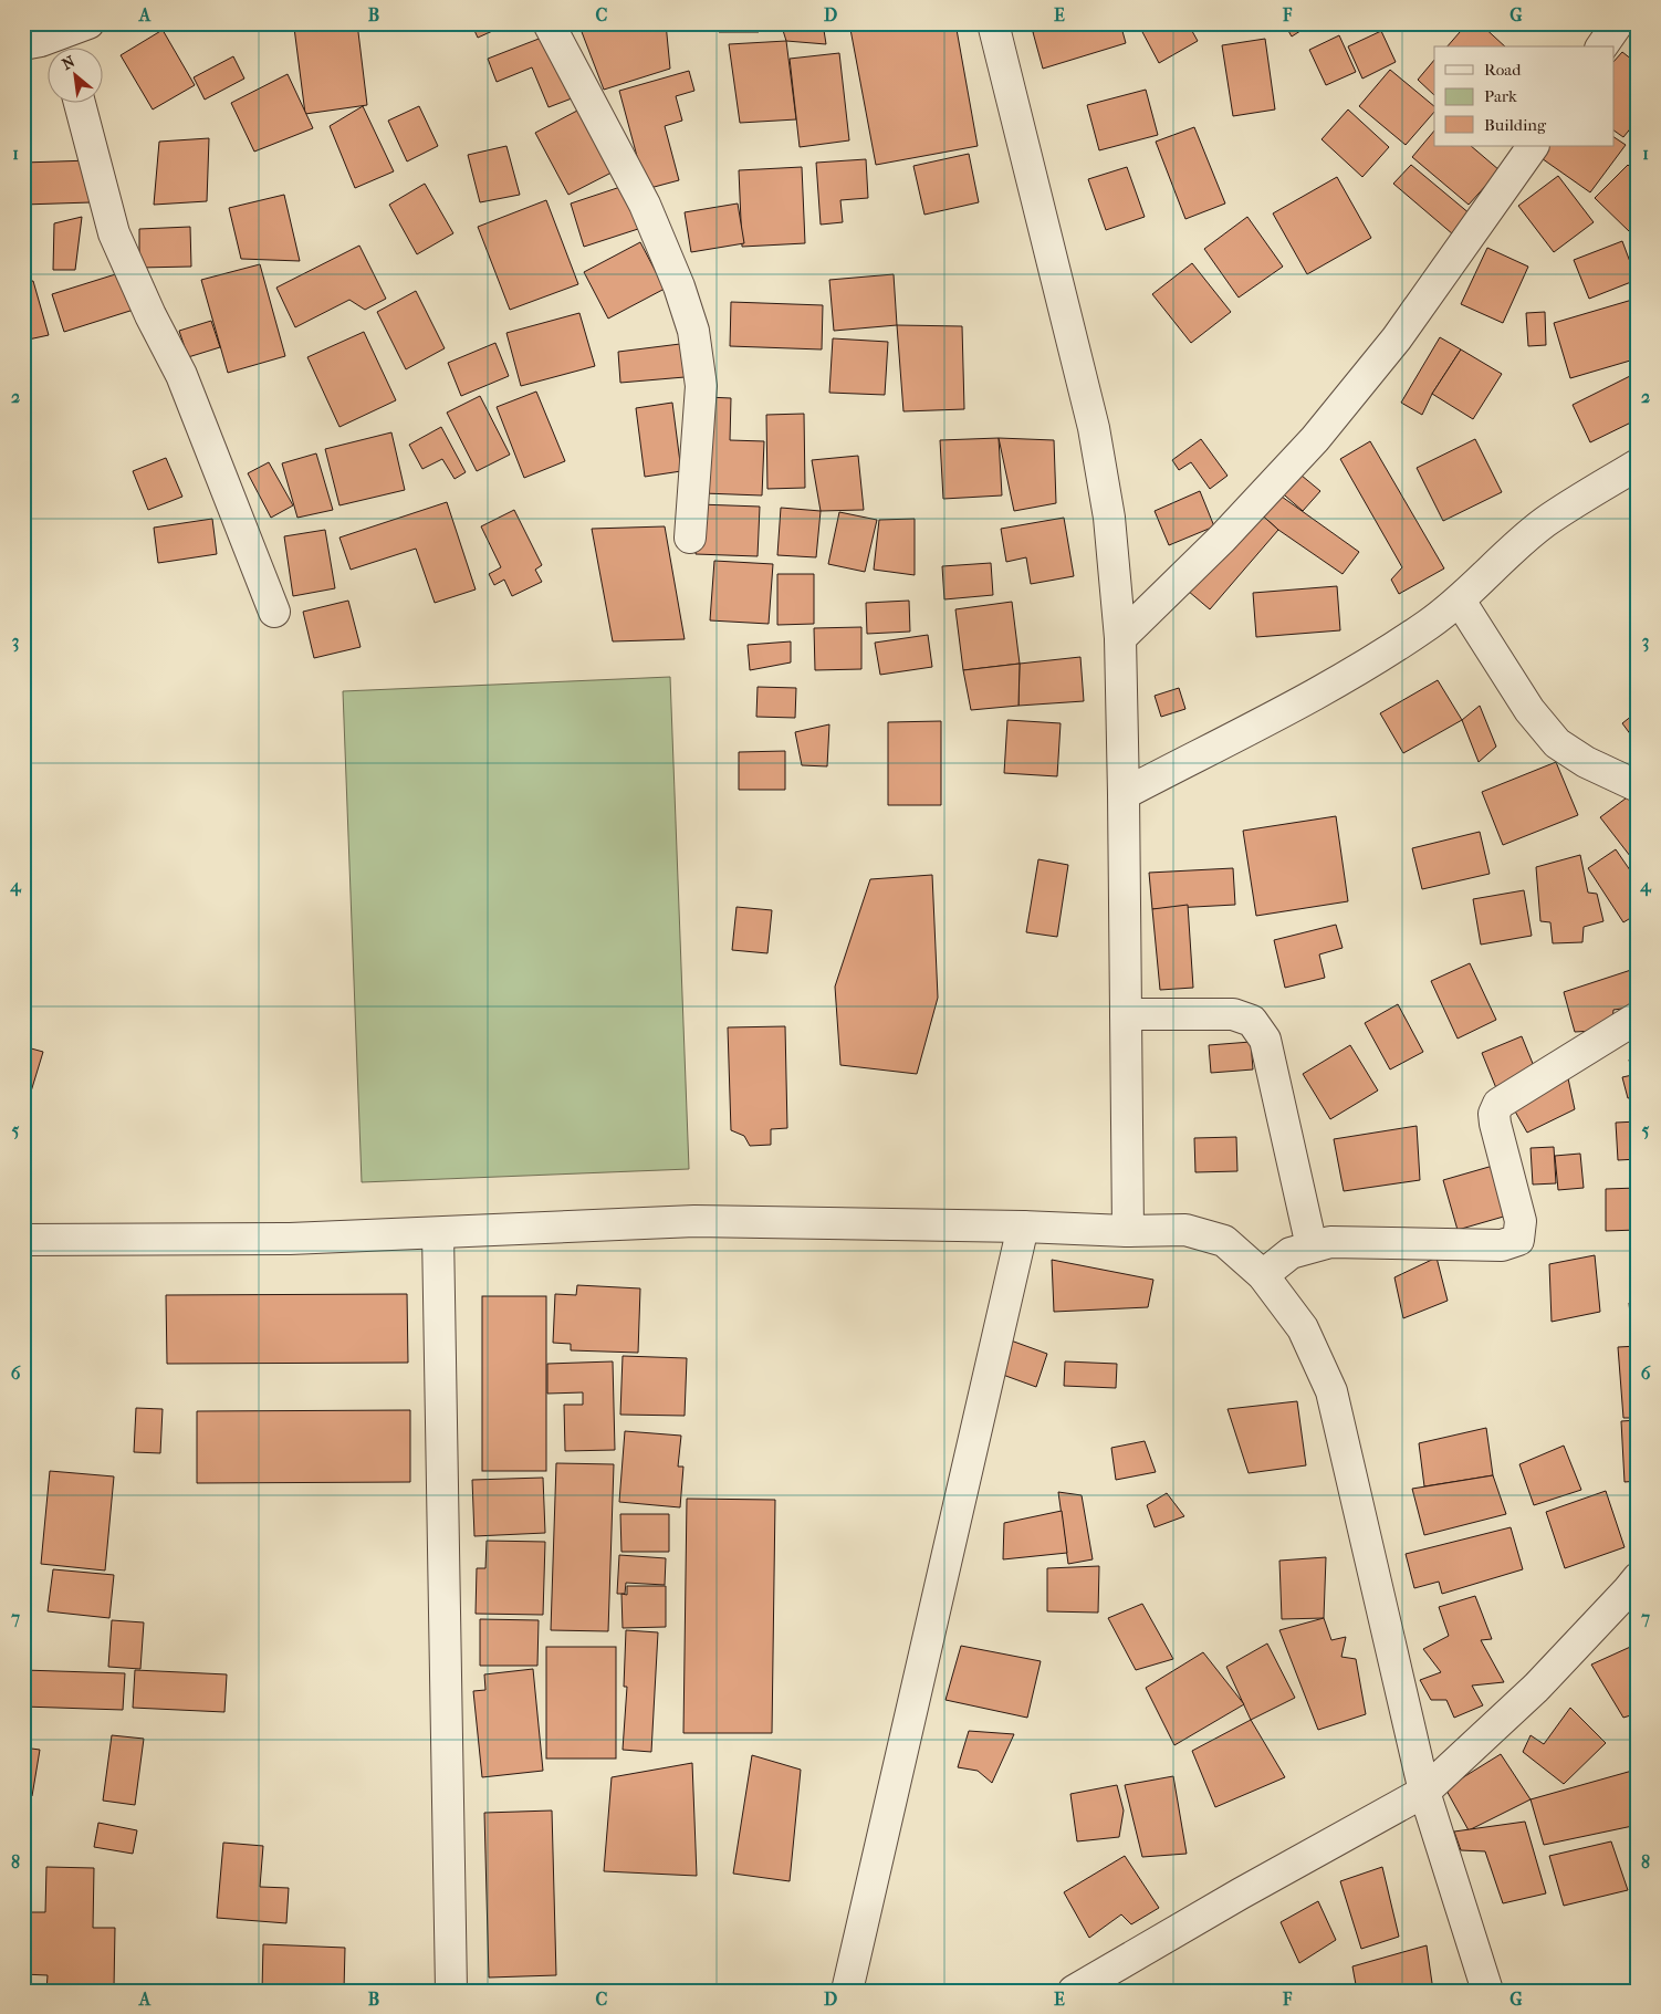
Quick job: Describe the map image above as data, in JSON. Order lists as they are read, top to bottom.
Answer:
{
  "legend": ["Road", "Park", "Building"],
  "north": "top left",
  "grid": {
    "columns": [
      "A",
      "B",
      "C",
      "D",
      "E",
      "F",
      "G"
    ],
    "rows": [
      "1",
      "2",
      "3",
      "4",
      "5",
      "6",
      "7",
      "8"
    ]
  }
}
